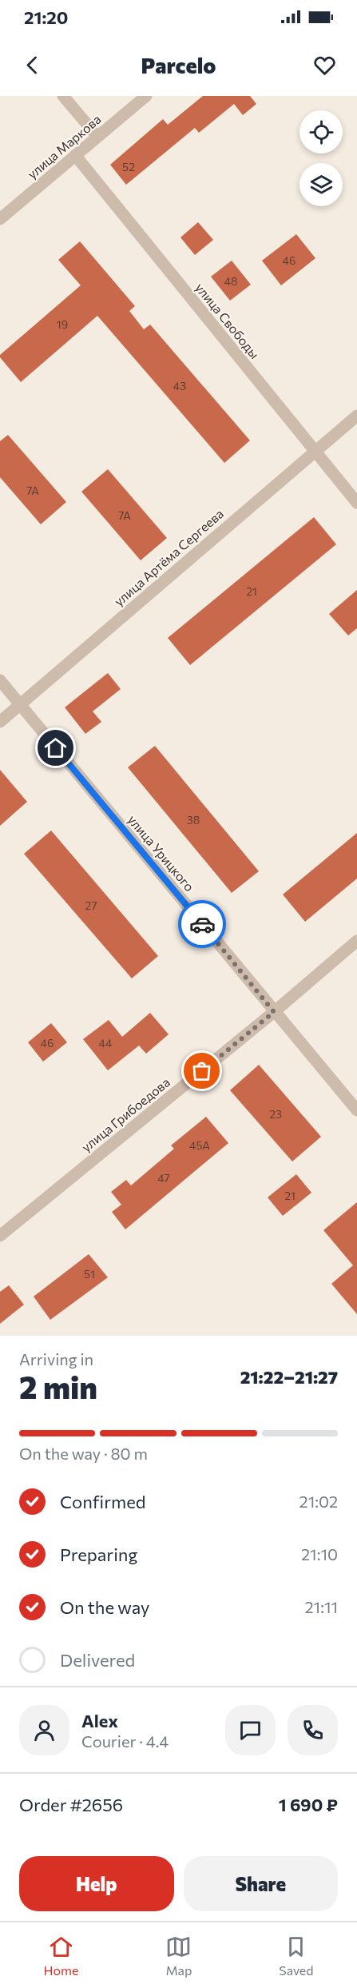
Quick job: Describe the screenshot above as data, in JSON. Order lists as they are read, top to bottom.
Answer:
{
  "streets": {
    "street": [
      "улица Маркова",
      "улица Свободы",
      "улица Артёма Сергеева",
      "улица Урицкого",
      "улица Грибоедова"
    ]
  },
  "crossings": [
    ["улица Маркова", "улица Свободы"],
    ["улица Свободы", "улица Артёма Сергеева"],
    ["улица Артёма Сергеева", "улица Урицкого"],
    ["улица Урицкого", "улица Грибоедова"]
  ],
  "house_numbers": [
    "52",
    "46",
    "48",
    "19",
    "43",
    "7А",
    "7А",
    "21",
    "38",
    "27",
    "46",
    "44",
    "23",
    "45А",
    "47",
    "21",
    "51"
  ],
  "page": {
    "status": "21:20",
    "header": "Parcelo",
    "heading": ["2 min", "Arriving in", "21:22–21:27"],
    "panel": [
      "Alex",
      "Courier · 4.4",
      "Order #2656",
      "1 690 ₽"
    ],
    "bar": "On the way · 80 m",
    "list": [
      ["Confirmed", "21:02"],
      ["Preparing", "21:10"],
      ["On the way", "21:11"],
      "Delivered"
    ],
    "buttons": ["Help", "Share"],
    "tabs": ["Home", "Map", "Saved"]
  }
}
